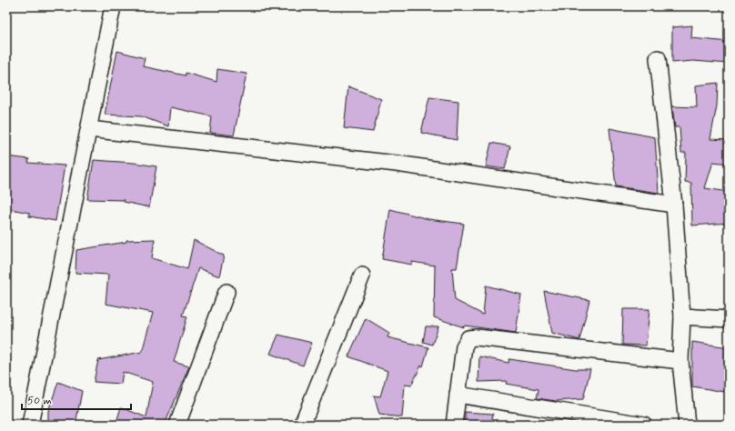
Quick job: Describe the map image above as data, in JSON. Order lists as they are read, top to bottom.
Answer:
{
  "scale_bar": "50 m"
}
